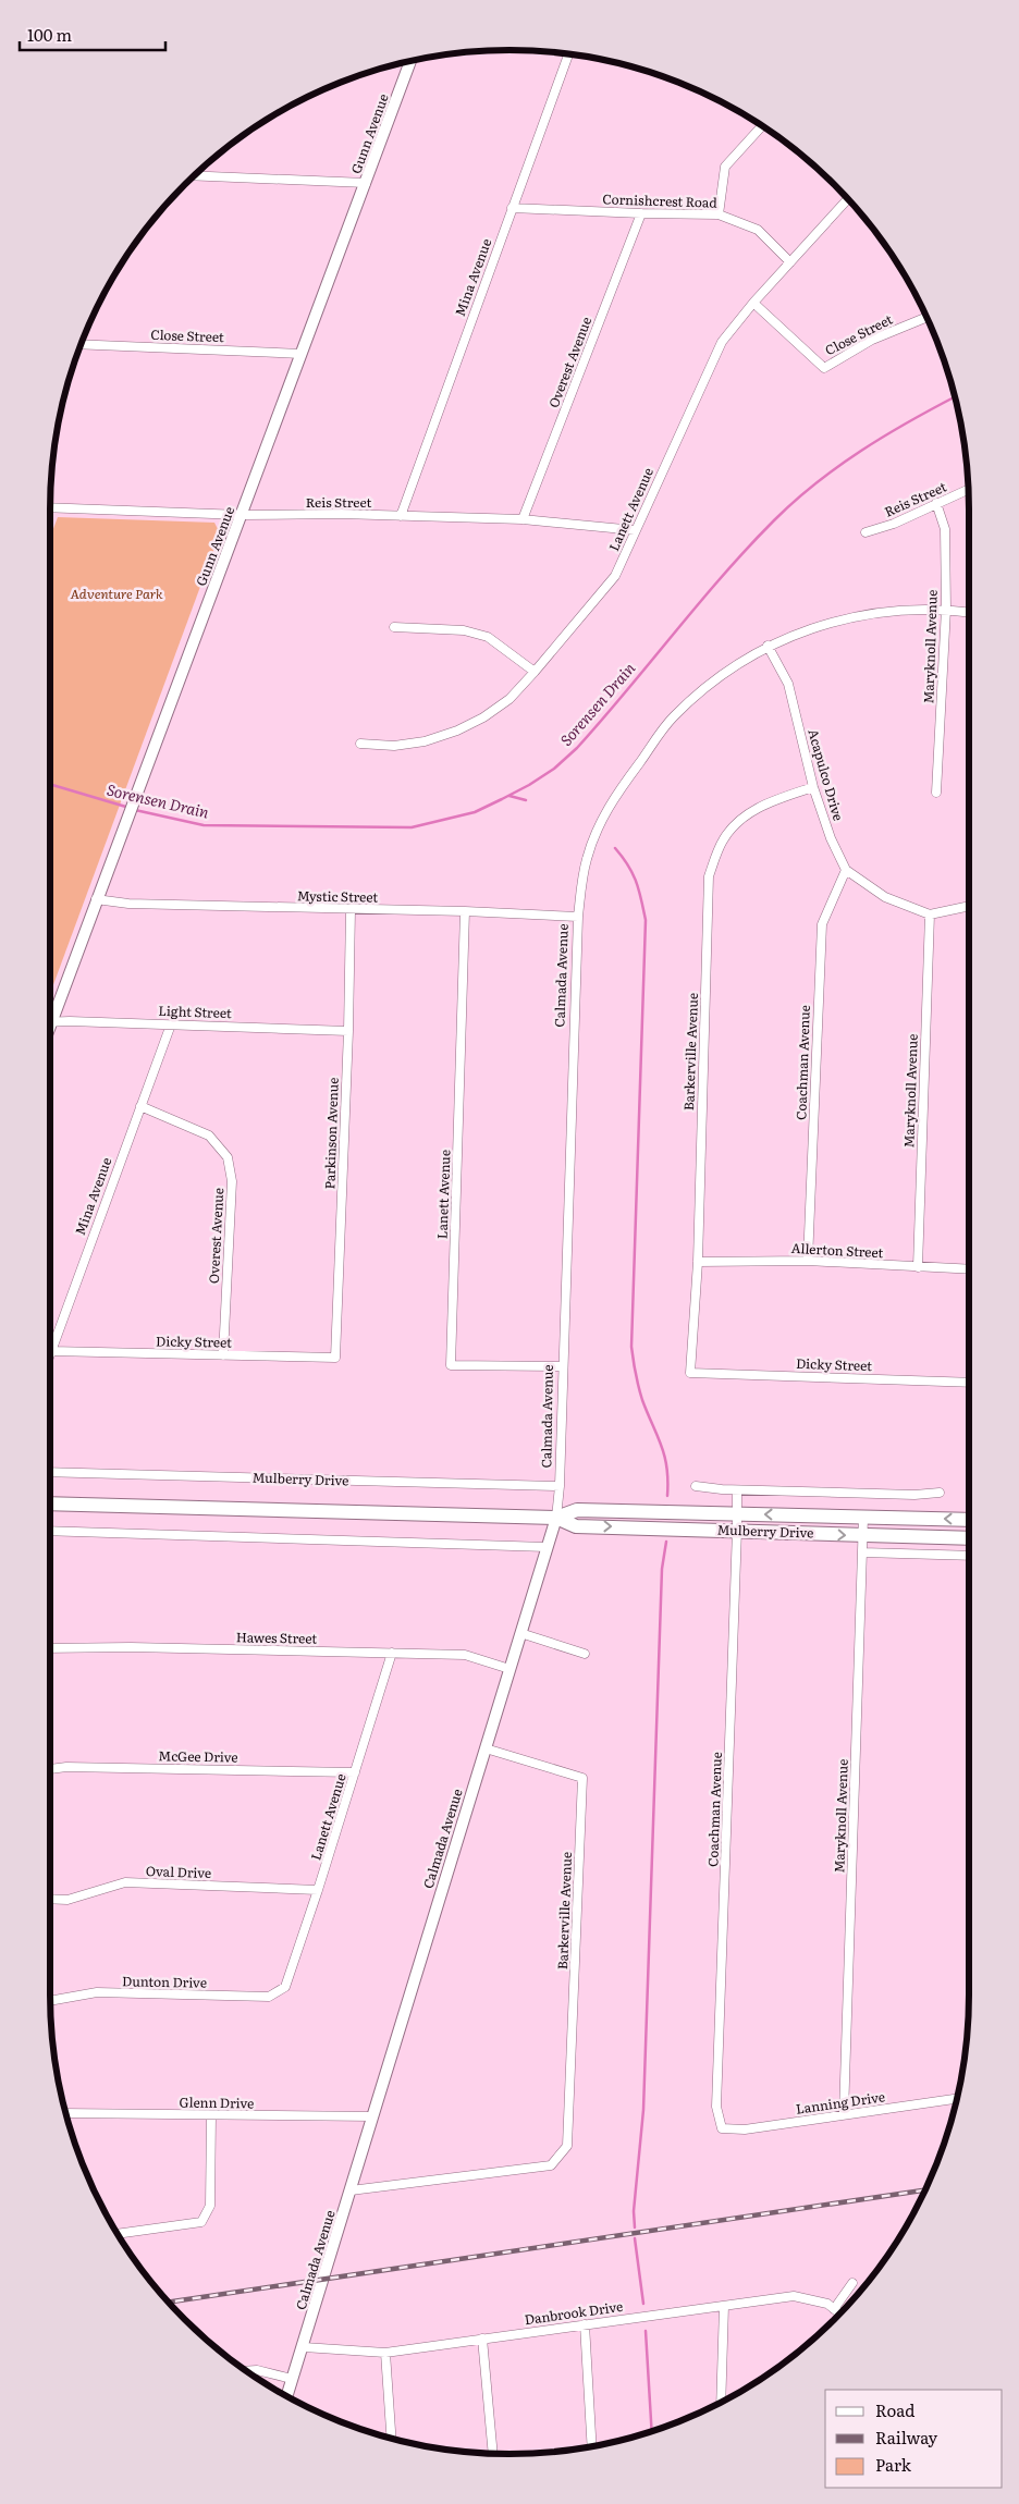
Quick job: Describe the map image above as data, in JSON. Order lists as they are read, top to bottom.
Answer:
{
  "streets": {
    "main road": ["Mulberry Drive"],
    "street": [
      "Gunn Avenue",
      "Cornishcrest Road",
      "Mina Avenue",
      "Close Street",
      "Overest Avenue",
      "Reis Street",
      "Lanett Avenue",
      "Maryknoll Avenue",
      "Acapulco Drive",
      "Mystic Street",
      "Calmada Avenue",
      "Light Street",
      "Barkerville Avenue",
      "Coachman Avenue",
      "Parkinson Avenue",
      "Allerton Street",
      "Dicky Street",
      "Hawes Street",
      "McGee Drive",
      "Oval Drive",
      "Dunton Drive",
      "Glenn Drive",
      "Lanning Drive",
      "Danbrook Drive"
    ]
  },
  "crossings": [
    ["Gunn Avenue", "Close Street"],
    ["Gunn Avenue", "Reis Street"],
    ["Gunn Avenue", "Mystic Street"],
    ["Cornishcrest Road", "Mina Avenue"],
    ["Cornishcrest Road", "Overest Avenue"],
    ["Cornishcrest Road", "Lanett Avenue"],
    ["Mina Avenue", "Overest Avenue"],
    ["Mina Avenue", "Reis Street"],
    ["Mina Avenue", "Light Street"],
    ["Mina Avenue", "Dicky Street"],
    ["Close Street", "Lanett Avenue"],
    ["Overest Avenue", "Reis Street"],
    ["Overest Avenue", "Dicky Street"],
    ["Reis Street", "Lanett Avenue"],
    ["Reis Street", "Maryknoll Avenue"],
    ["Lanett Avenue", "Mystic Street"],
    ["Lanett Avenue", "Calmada Avenue"],
    ["Lanett Avenue", "Hawes Street"],
    ["Lanett Avenue", "McGee Drive"],
    ["Lanett Avenue", "Oval Drive"],
    ["Lanett Avenue", "Dunton Drive"],
    ["Maryknoll Avenue", "Acapulco Drive"],
    ["Maryknoll Avenue", "Calmada Avenue"],
    ["Maryknoll Avenue", "Allerton Street"],
    ["Maryknoll Avenue", "Mulberry Drive"],
    ["Maryknoll Avenue", "Lanning Drive"],
    ["Acapulco Drive", "Calmada Avenue"],
    ["Acapulco Drive", "Barkerville Avenue"],
    ["Acapulco Drive", "Coachman Avenue"],
    ["Mystic Street", "Calmada Avenue"],
    ["Mystic Street", "Parkinson Avenue"],
    ["Calmada Avenue", "Barkerville Avenue"],
    ["Calmada Avenue", "Mulberry Drive"],
    ["Calmada Avenue", "Hawes Street"],
    ["Calmada Avenue", "Glenn Drive"],
    ["Calmada Avenue", "Danbrook Drive"],
    ["Light Street", "Parkinson Avenue"],
    ["Barkerville Avenue", "Allerton Street"],
    ["Barkerville Avenue", "Dicky Street"],
    ["Coachman Avenue", "Allerton Street"],
    ["Coachman Avenue", "Mulberry Drive"],
    ["Coachman Avenue", "Lanning Drive"],
    ["Parkinson Avenue", "Dicky Street"]
  ],
  "water": ["Sorensen Drain"],
  "parks": ["Adventure Park"],
  "legend": ["Road", "Railway", "Park"],
  "scale_bar": "100 m"
}
